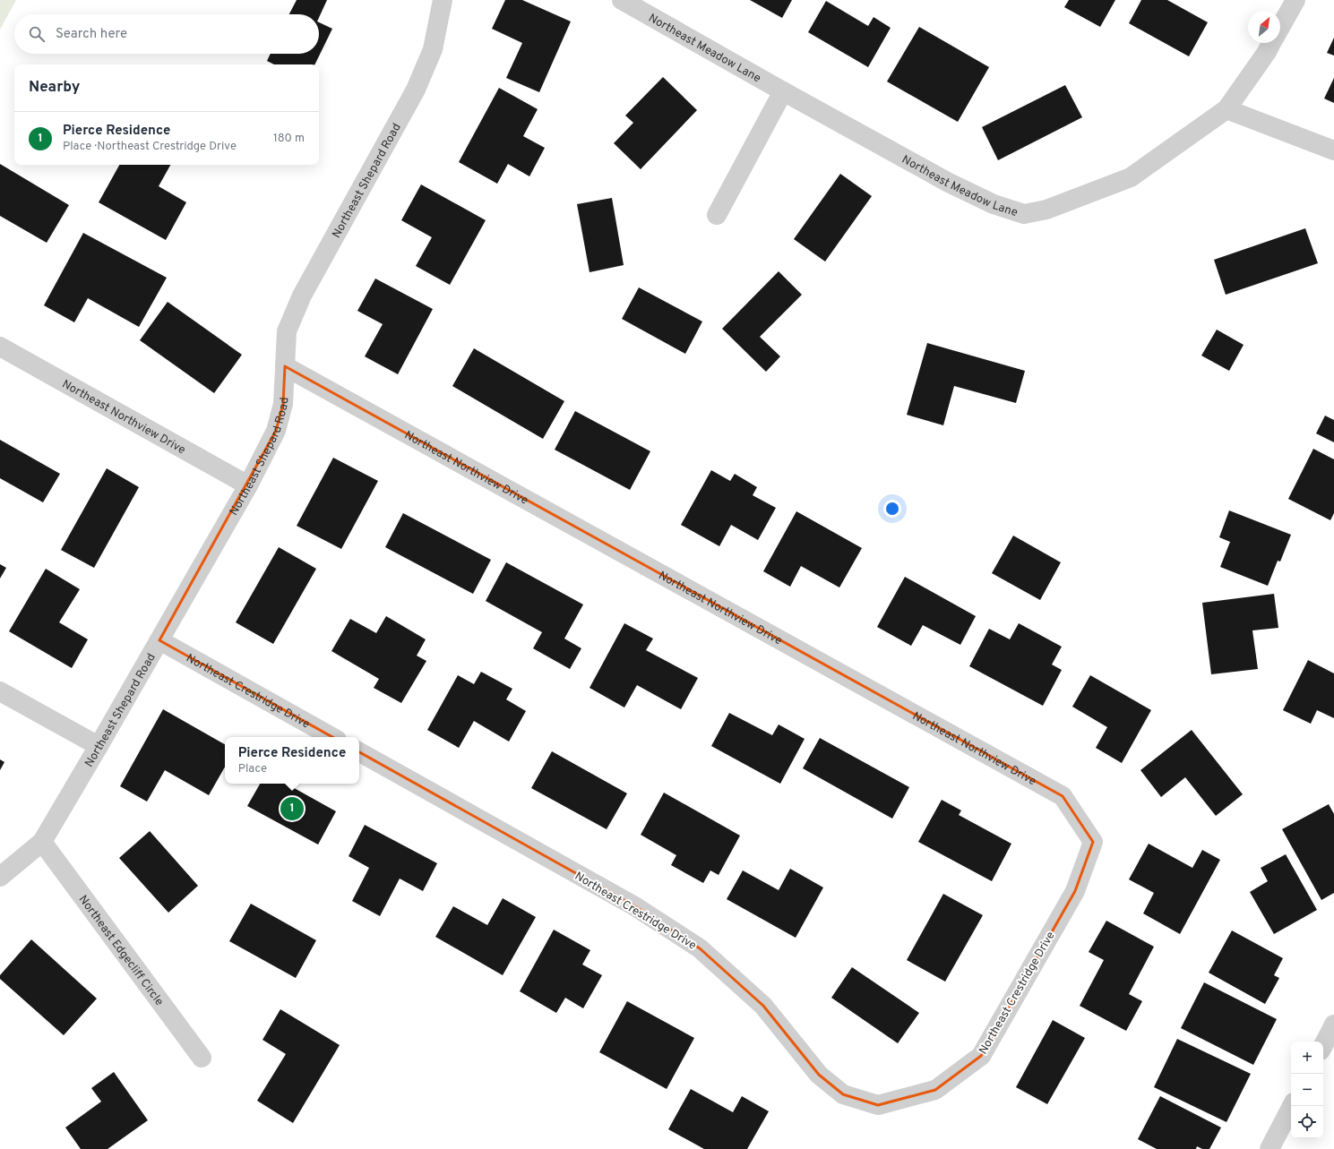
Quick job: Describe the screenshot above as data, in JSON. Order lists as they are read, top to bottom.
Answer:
{
  "streets": {
    "street": [
      "Northeast Meadow Lane",
      "Northeast Shepard Road",
      "Northeast Northview Drive",
      "Northeast Crestridge Drive",
      "Northeast Edgecliff Circle"
    ]
  },
  "crossings": [
    ["Northeast Shepard Road", "Northeast Northview Drive"],
    ["Northeast Shepard Road", "Northeast Crestridge Drive"],
    ["Northeast Shepard Road", "Northeast Edgecliff Circle"],
    ["Northeast Northview Drive", "Northeast Crestridge Drive"]
  ],
  "north": "top right",
  "page": {
    "search": "Search here",
    "heading": "Nearby",
    "list": [
      {
        "mark": "1",
        "name": "Pierce Residence",
        "note": "Place · Northeast Crestridge Drive",
        "value": "180 m"
      }
    ],
    "popup": ["Pierce Residence", "Place"],
    "pins": "1",
    "map_buttons": ["+", "−"]
  }
}
